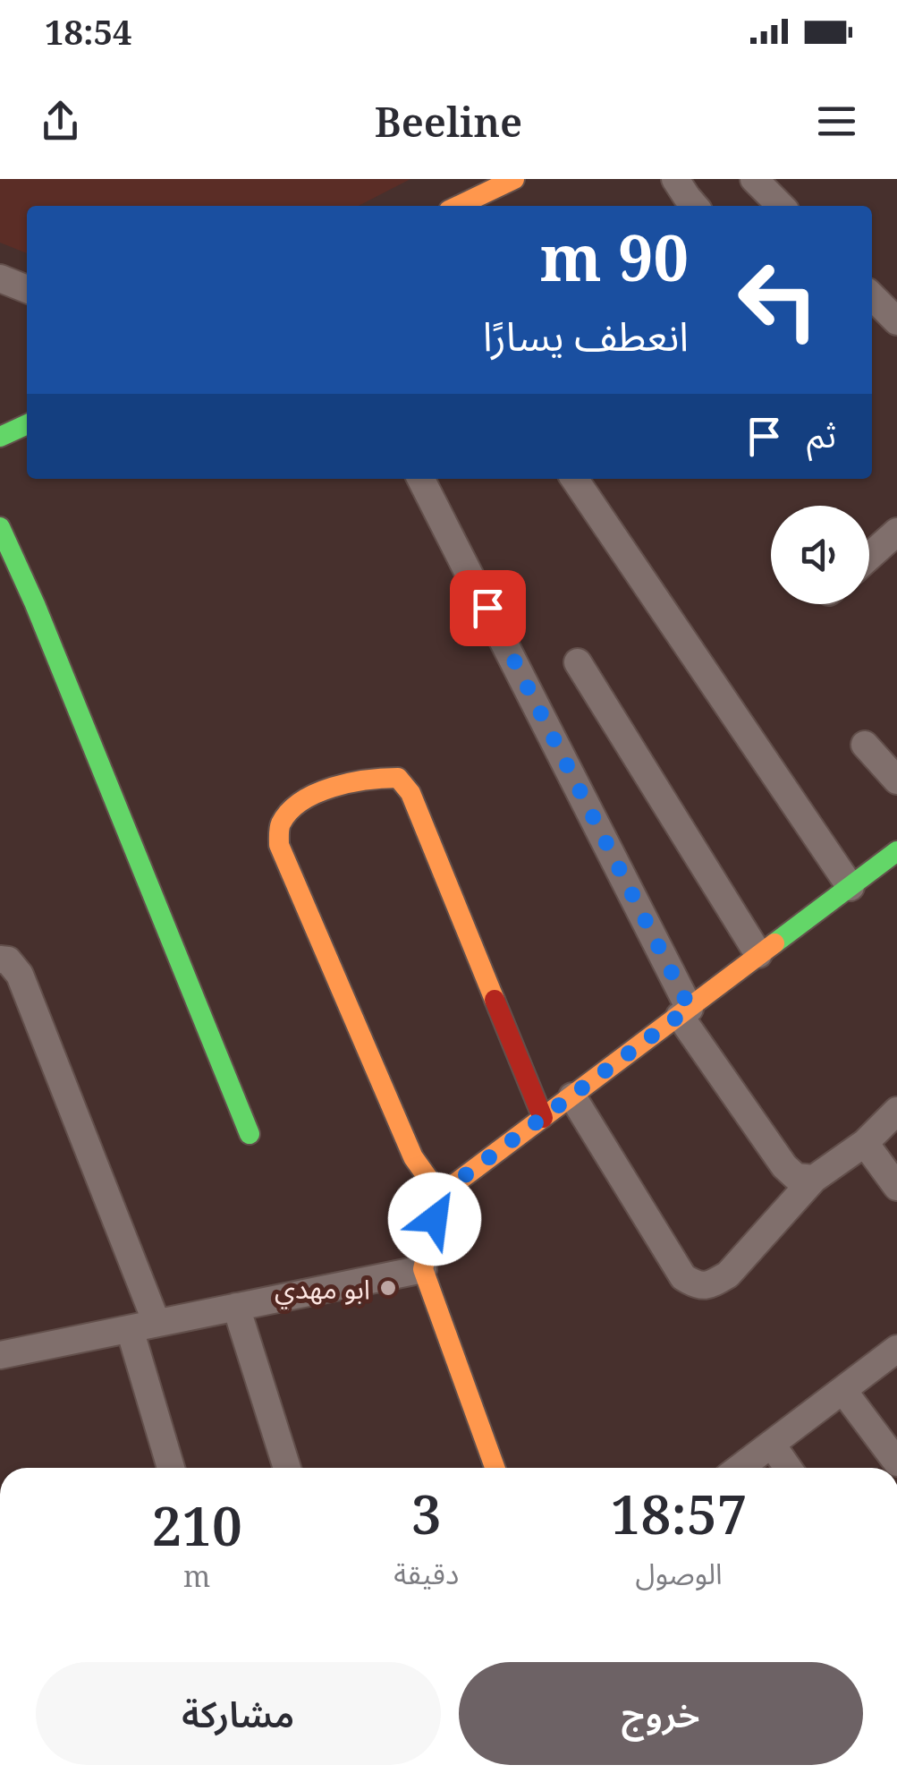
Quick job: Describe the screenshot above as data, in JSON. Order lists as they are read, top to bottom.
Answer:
{
  "places": ["ابو مهدي"],
  "page": {
    "status": "18:54",
    "header": "Beeline",
    "turn": ["90 m", "انعطف يسارًا"],
    "then": "ثم",
    "eta": [
      "18:57",
      "الوصول",
      "3",
      "دقيقة",
      "210",
      "m"
    ],
    "buttons": ["خروج", "مشاركة"]
  }
}
